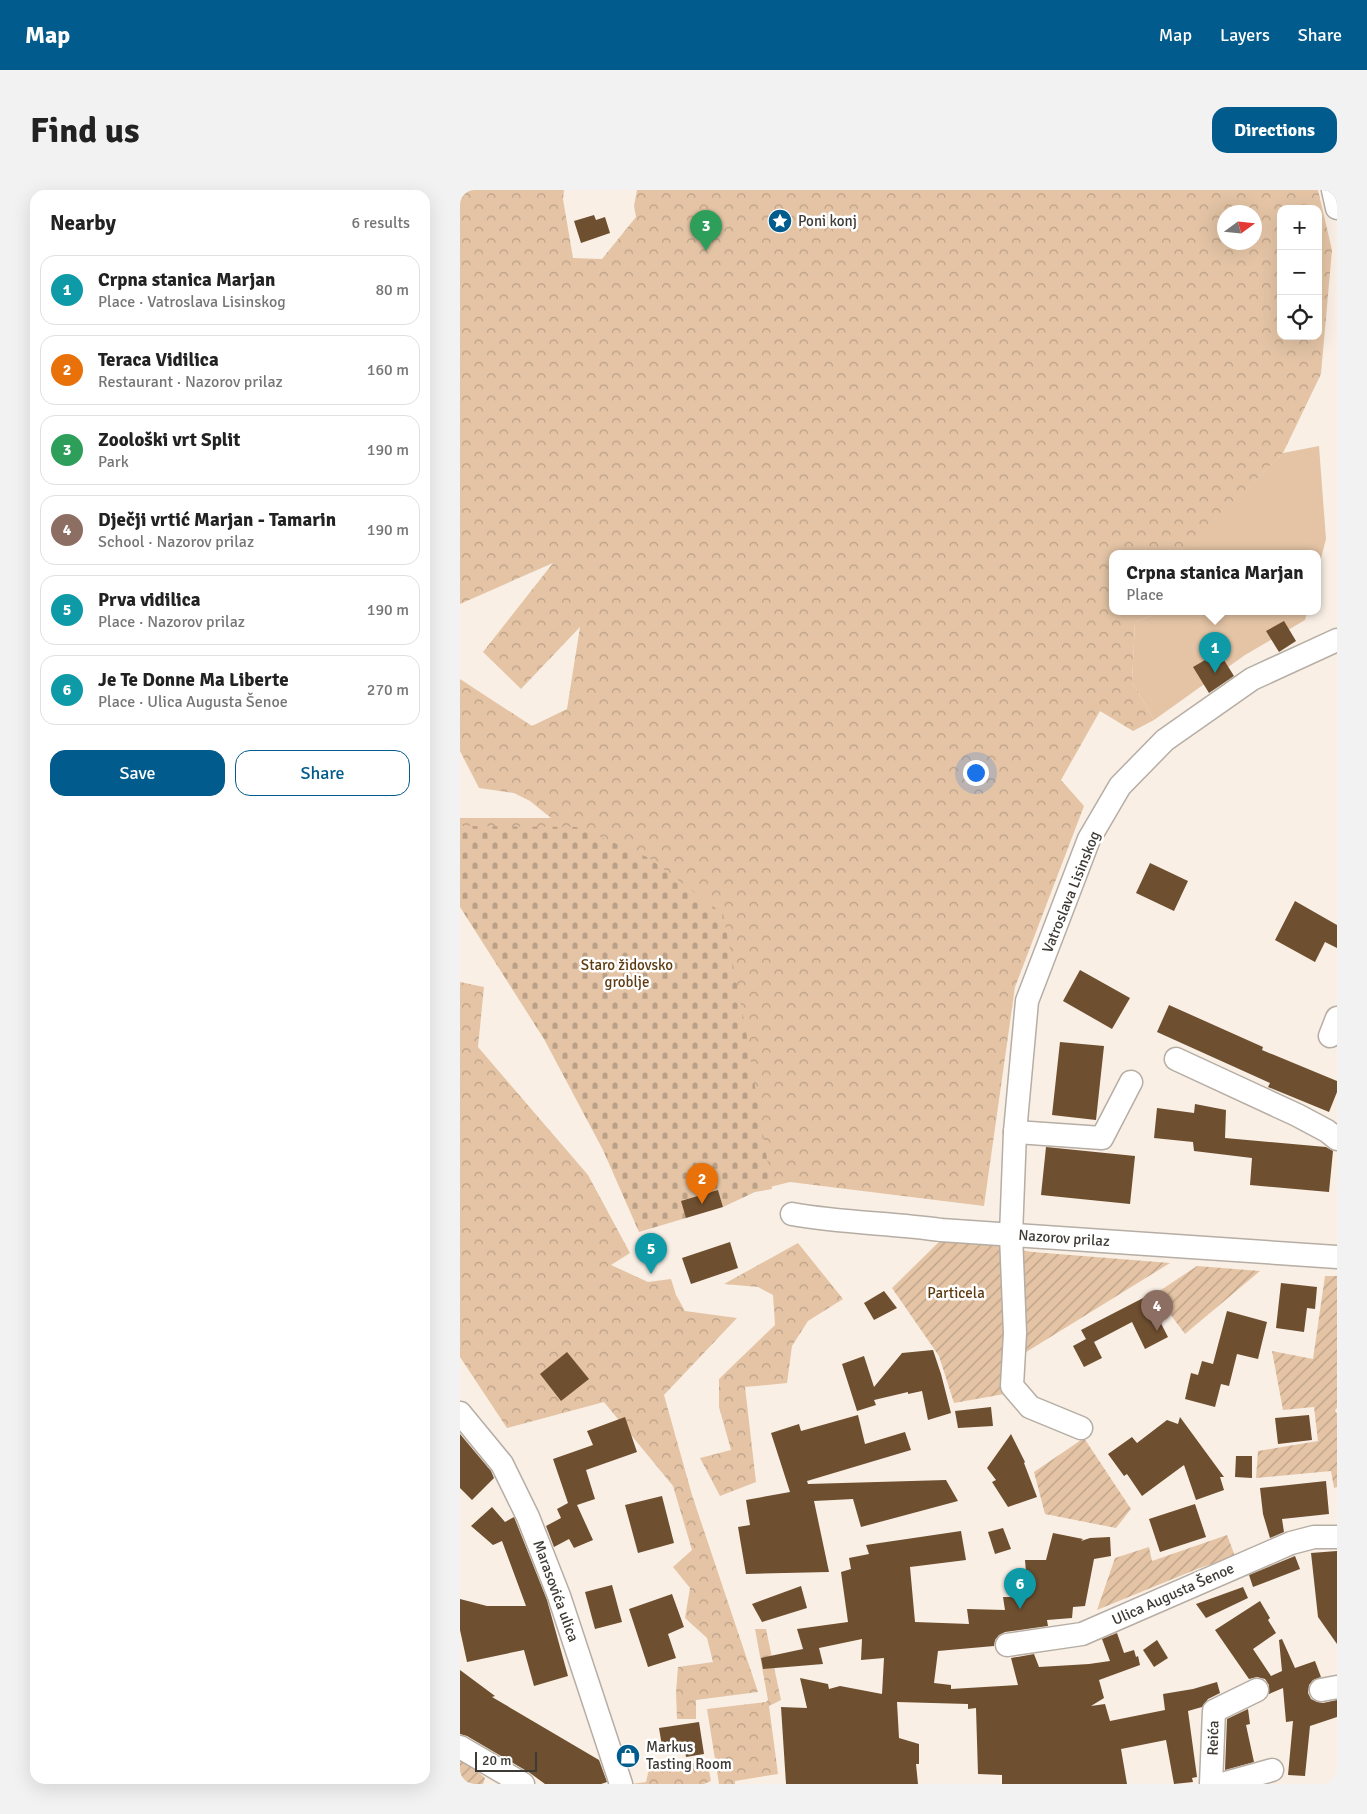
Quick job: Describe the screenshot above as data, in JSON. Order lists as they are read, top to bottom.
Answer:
{
  "streets": {
    "street": [
      "Vatroslava Lisinskog",
      "Nazorov prilaz",
      "Marasovića ulica",
      "Ulica Augusta Šenoe",
      "Reića"
    ]
  },
  "crossings": [
    ["Vatroslava Lisinskog", "Nazorov prilaz"]
  ],
  "parks": ["Staro židovsko groblje", "Particela"],
  "places": {
    "place": ["Poni konj"],
    "shop": ["Markus Tasting Room"]
  },
  "scale_bar": "20 m",
  "north": "right",
  "page": {
    "header": "Map",
    "nav": ["Map", "Layers", "Share"],
    "buttons": [
      "Directions",
      ["Save", "Share"]
    ],
    "title": "Find us",
    "heading": ["Nearby", "6 results"],
    "map_buttons": ["+", "−"],
    "pins": [
      "3",
      "1",
      "2",
      "5",
      "4",
      "6"
    ],
    "list": [
      {
        "mark": "1",
        "name": "Crpna stanica Marjan",
        "note": "Place · Vatroslava Lisinskog",
        "value": "80 m"
      },
      {
        "mark": "2",
        "name": "Teraca Vidilica",
        "note": "Restaurant · Nazorov prilaz",
        "value": "160 m"
      },
      {
        "mark": "3",
        "name": "Zoološki vrt Split",
        "note": "Park",
        "value": "190 m"
      },
      {
        "mark": "4",
        "name": "Dječji vrtić Marjan - Tamarin",
        "note": "School · Nazorov prilaz",
        "value": "190 m"
      },
      {
        "mark": "5",
        "name": "Prva vidilica",
        "note": "Place · Nazorov prilaz",
        "value": "190 m"
      },
      {
        "mark": "6",
        "name": "Je Te Donne Ma Liberte",
        "note": "Place · Ulica Augusta Šenoe",
        "value": "270 m"
      }
    ],
    "popup": ["Crpna stanica Marjan", "Place"],
    "scale": "20 m"
  }
}
